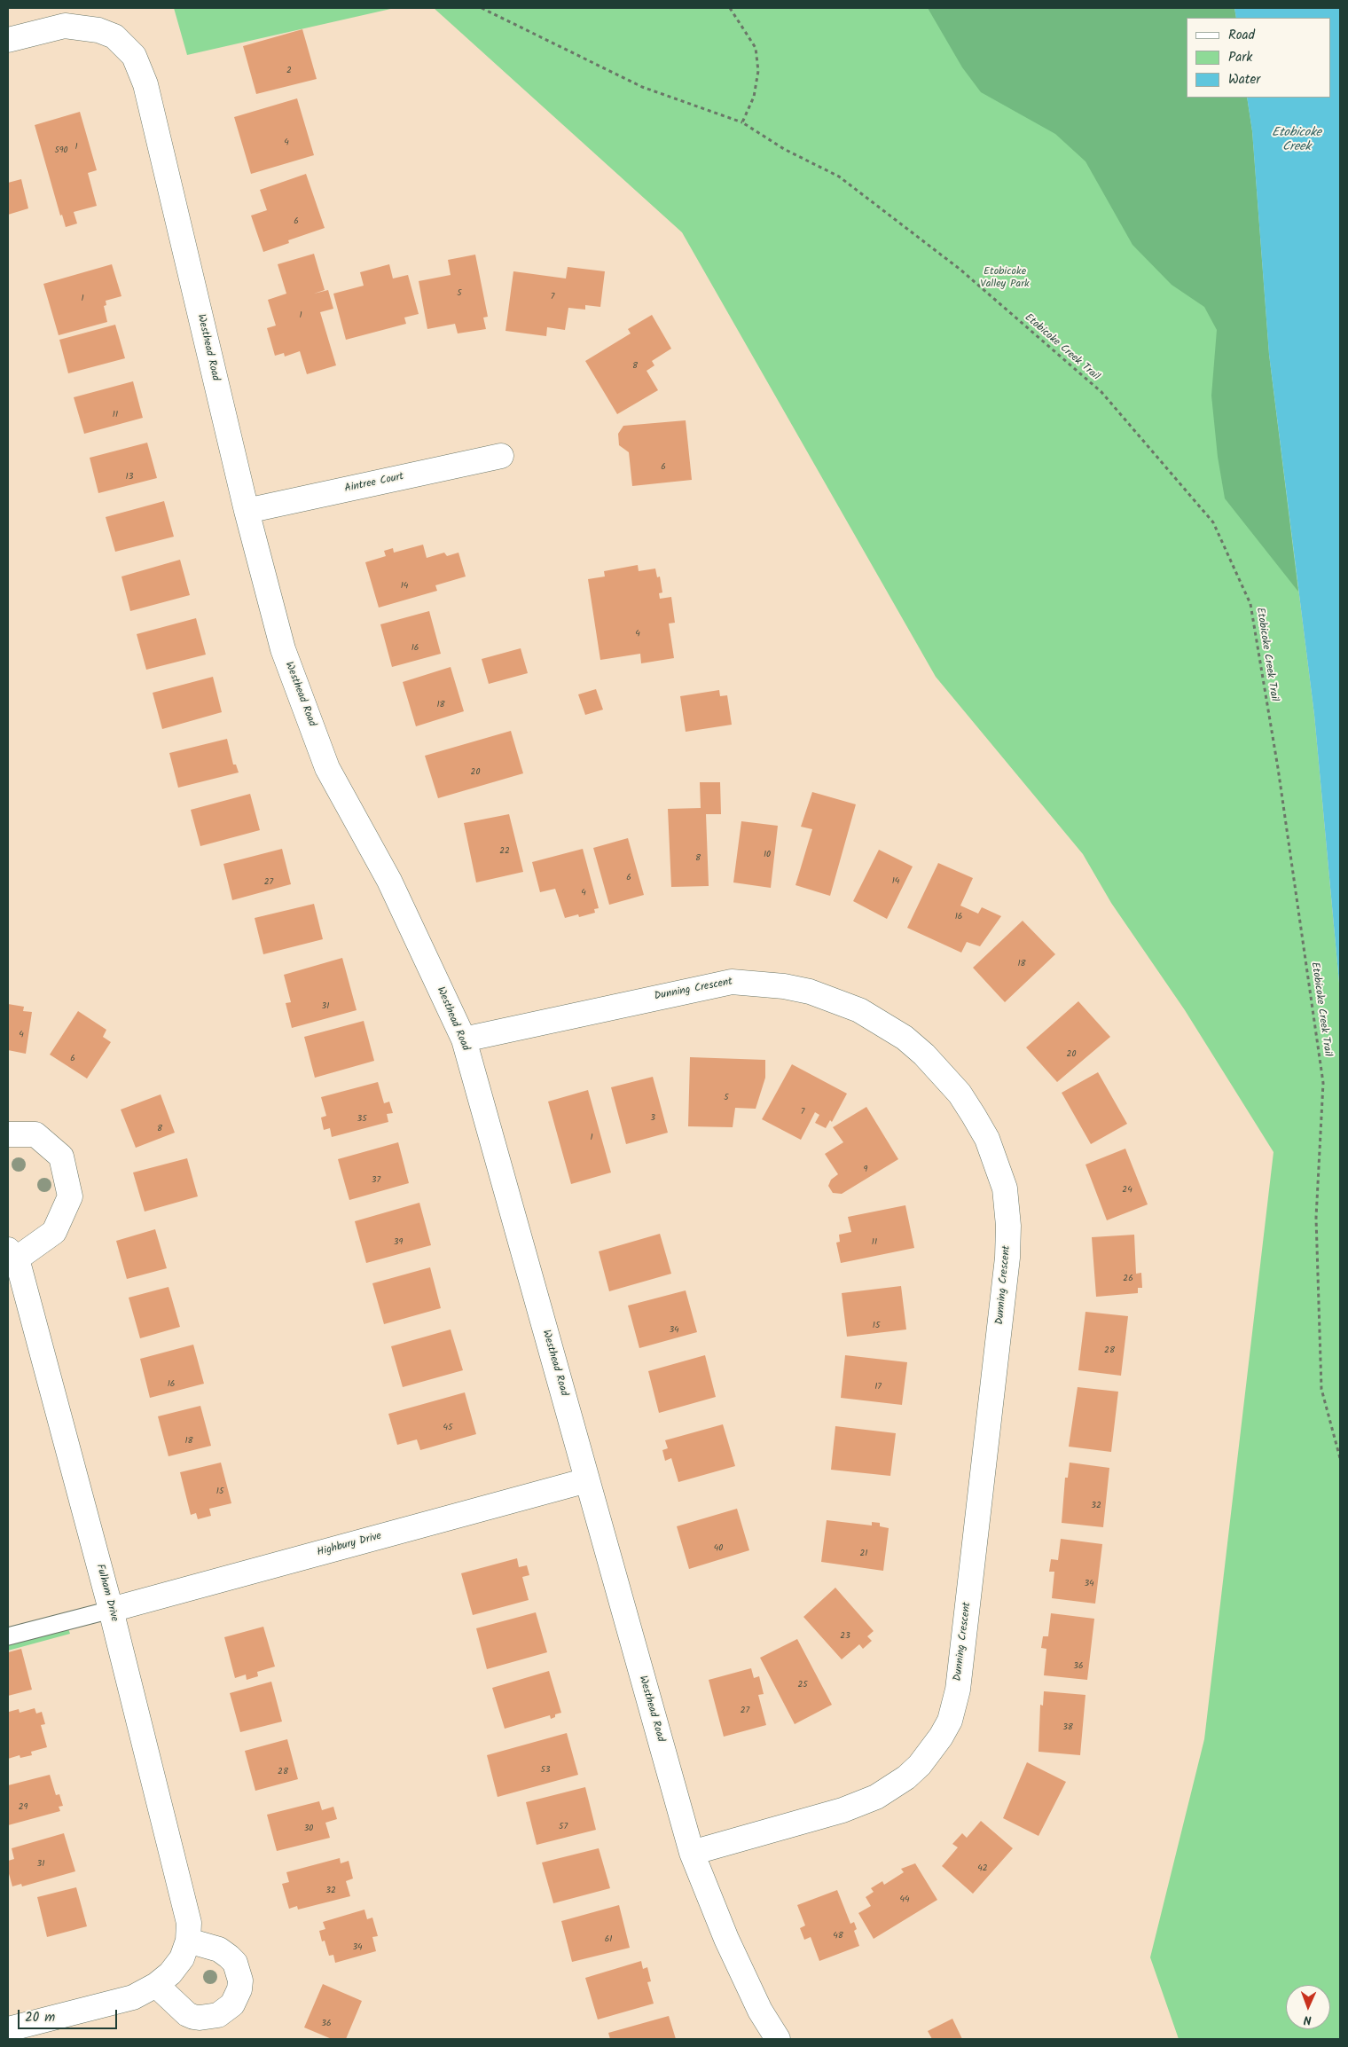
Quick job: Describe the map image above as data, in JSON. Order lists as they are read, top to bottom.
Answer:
{
  "streets": {
    "street": [
      "Westhead Road",
      "Aintree Court",
      "Dunning Crescent",
      "Highbury Drive",
      "Fulham Drive"
    ],
    "path": ["Etobicoke Creek Trail"]
  },
  "crossings": [
    ["Westhead Road", "Aintree Court"],
    ["Westhead Road", "Dunning Crescent"],
    ["Westhead Road", "Highbury Drive"],
    ["Highbury Drive", "Fulham Drive"]
  ],
  "water": ["Etobicoke Creek"],
  "parks": ["Etobicoke Valley Park"],
  "house_numbers": [
    "2",
    "4",
    "1",
    "590",
    "6",
    "5",
    "7",
    "1",
    "1",
    "8",
    "11",
    "6",
    "13",
    "14",
    "4",
    "16",
    "18",
    "20",
    "22",
    "10",
    "8",
    "6",
    "14",
    "27",
    "4",
    "16",
    "18",
    "31",
    "4",
    "20",
    "6",
    "5",
    "7",
    "3",
    "35",
    "8",
    "1",
    "9",
    "37",
    "24",
    "39",
    "11",
    "26",
    "15",
    "34",
    "28",
    "16",
    "17",
    "45",
    "18",
    "15",
    "32",
    "40",
    "21",
    "34",
    "23",
    "36",
    "25",
    "27",
    "38",
    "53",
    "28",
    "29",
    "57",
    "30",
    "31",
    "42",
    "32",
    "44",
    "48",
    "61",
    "34",
    "36"
  ],
  "legend": ["Road", "Park", "Water"],
  "scale_bar": "20 m",
  "north": "bottom"
}
